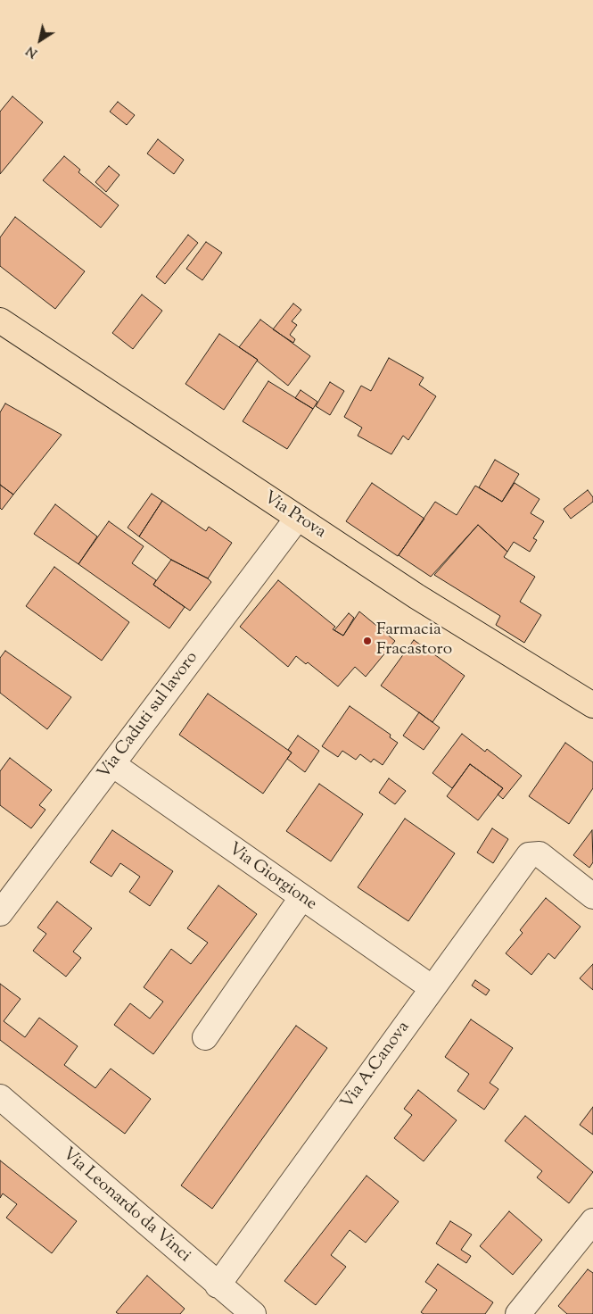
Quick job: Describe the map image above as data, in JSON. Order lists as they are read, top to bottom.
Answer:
{
  "streets": {
    "main road": ["Via Prova"],
    "street": [
      "Via Caduti sul lavoro",
      "Via Giorgione",
      "Via A.Canova",
      "Via Leonardo da Vinci"
    ]
  },
  "crossings": [
    ["Via Prova", "Via Caduti sul lavoro"],
    ["Via Caduti sul lavoro", "Via Giorgione"],
    ["Via Giorgione", "Via A.Canova"],
    ["Via A.Canova", "Via Leonardo da Vinci"]
  ],
  "places": ["Farmacia Fracastoro"],
  "north": "bottom left"
}
